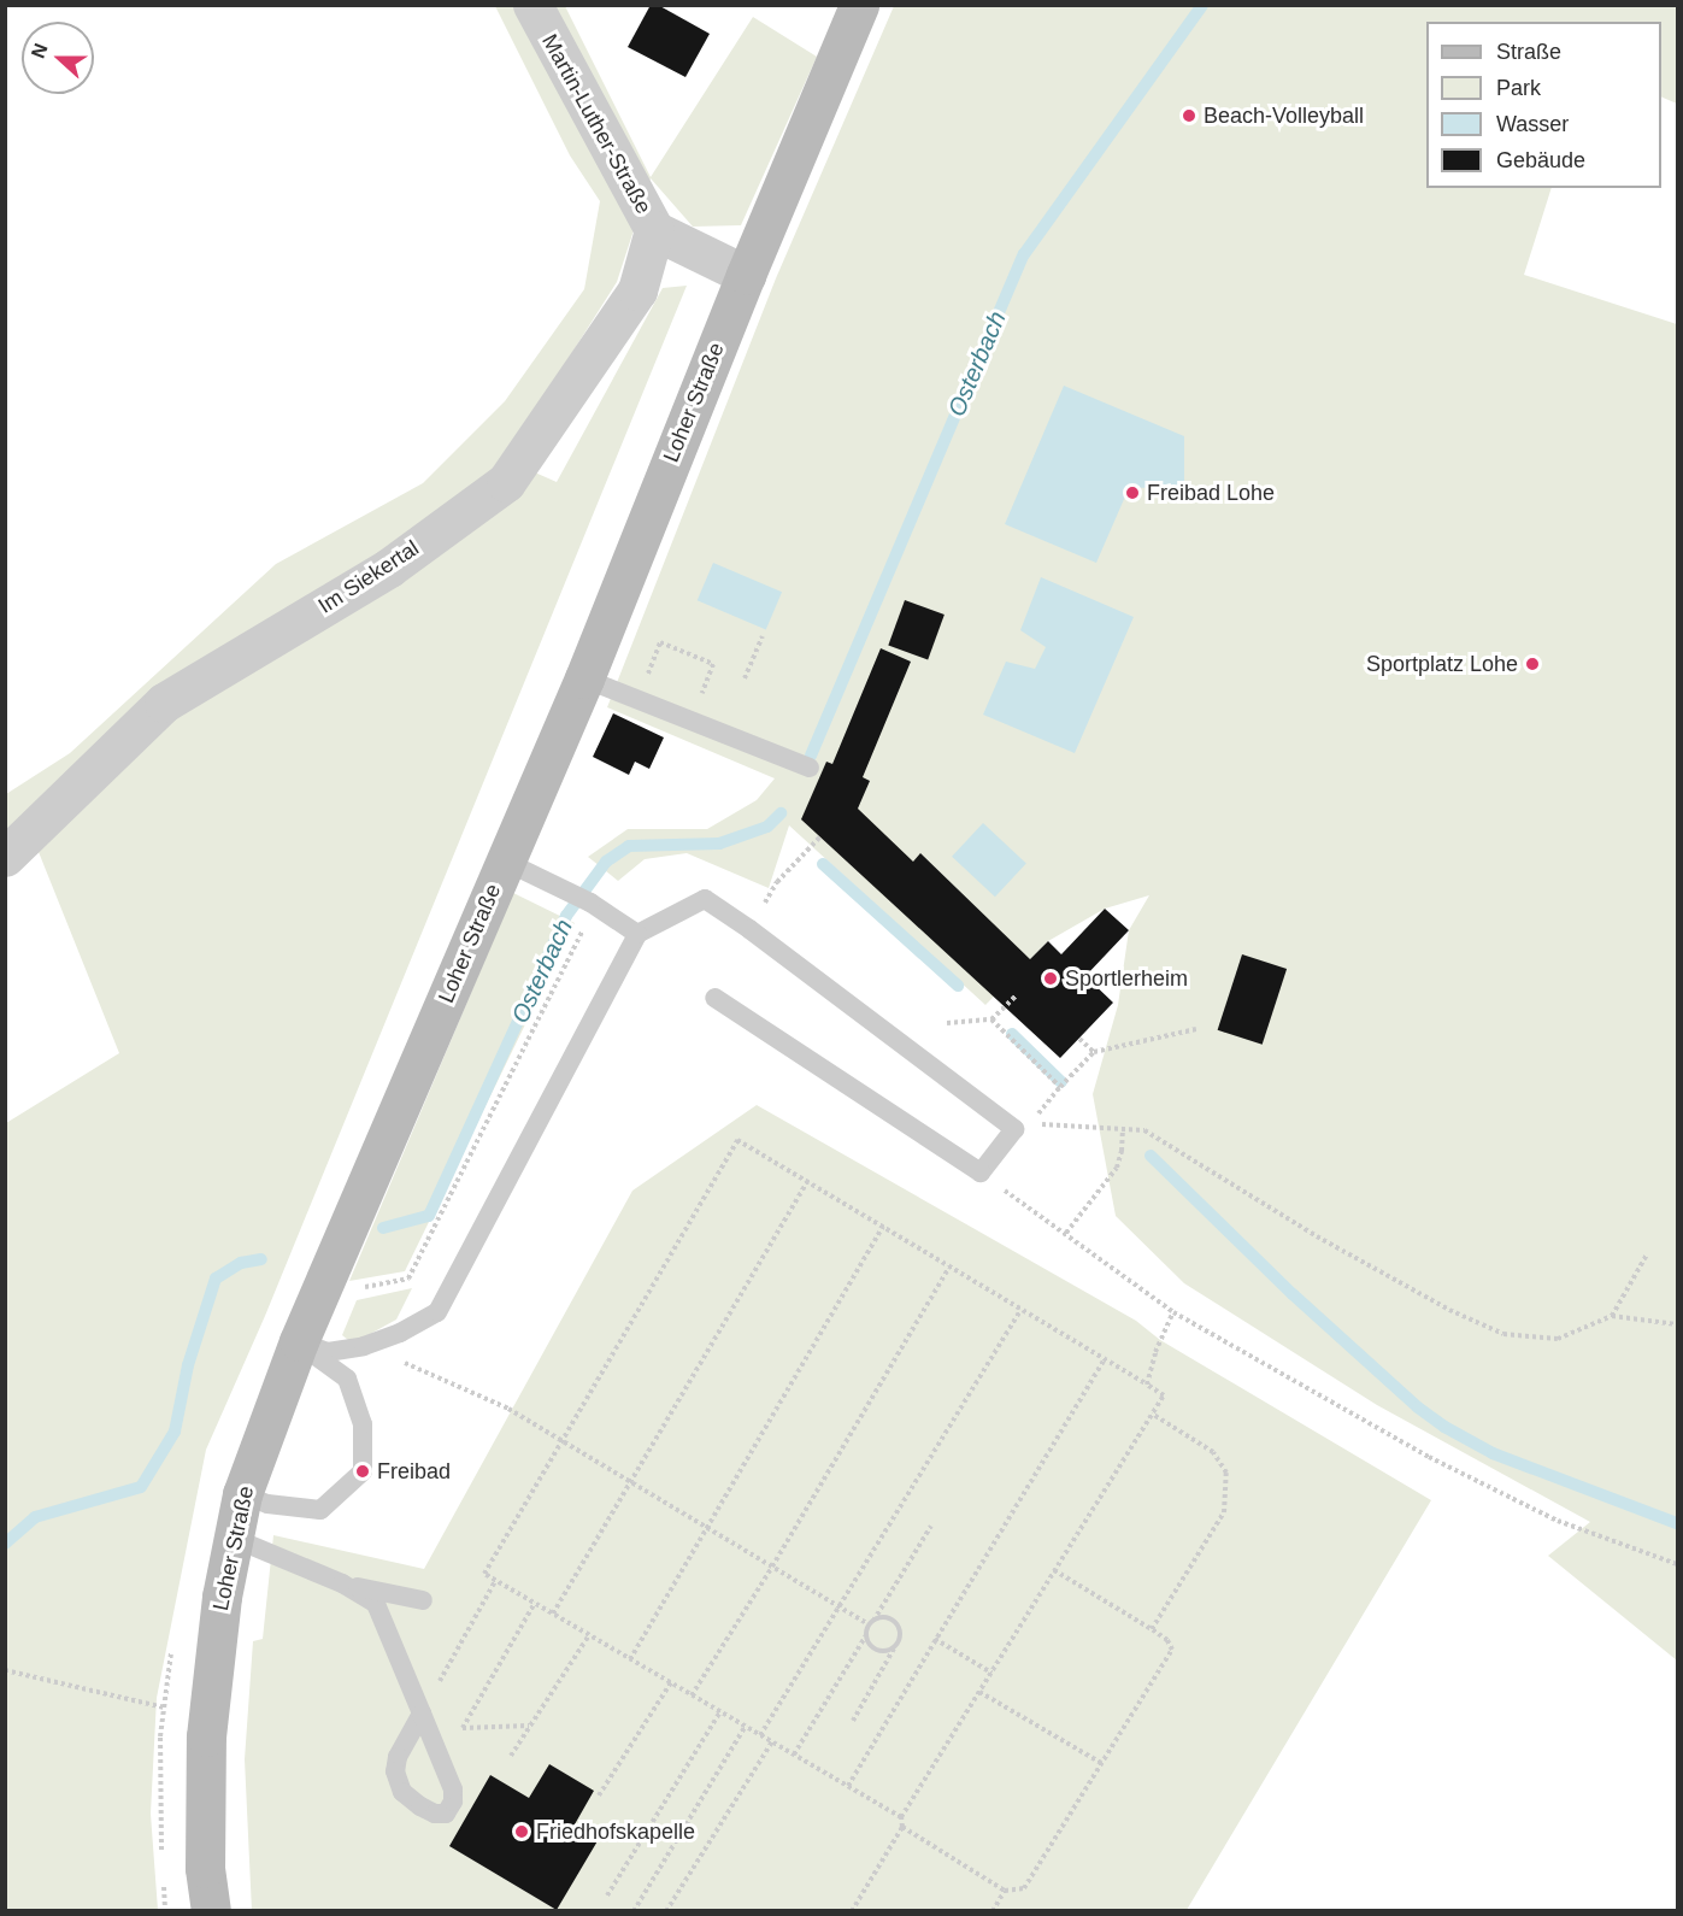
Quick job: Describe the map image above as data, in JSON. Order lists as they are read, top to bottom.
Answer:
{
  "streets": {
    "street": ["Martin-Luther-Straße", "Loher Straße", "Im Siekertal"]
  },
  "crossings": [
    ["Martin-Luther-Straße", "Loher Straße"],
    ["Martin-Luther-Straße", "Im Siekertal"]
  ],
  "water": ["Osterbach"],
  "places": [
    "Beach-Volleyball",
    "Freibad Lohe",
    "Sportplatz Lohe",
    "Sportlerheim",
    "Freibad",
    "Friedhofskapelle"
  ],
  "legend": [
    "Straße",
    "Park",
    "Wasser",
    "Gebäude"
  ],
  "north": "left"
}
